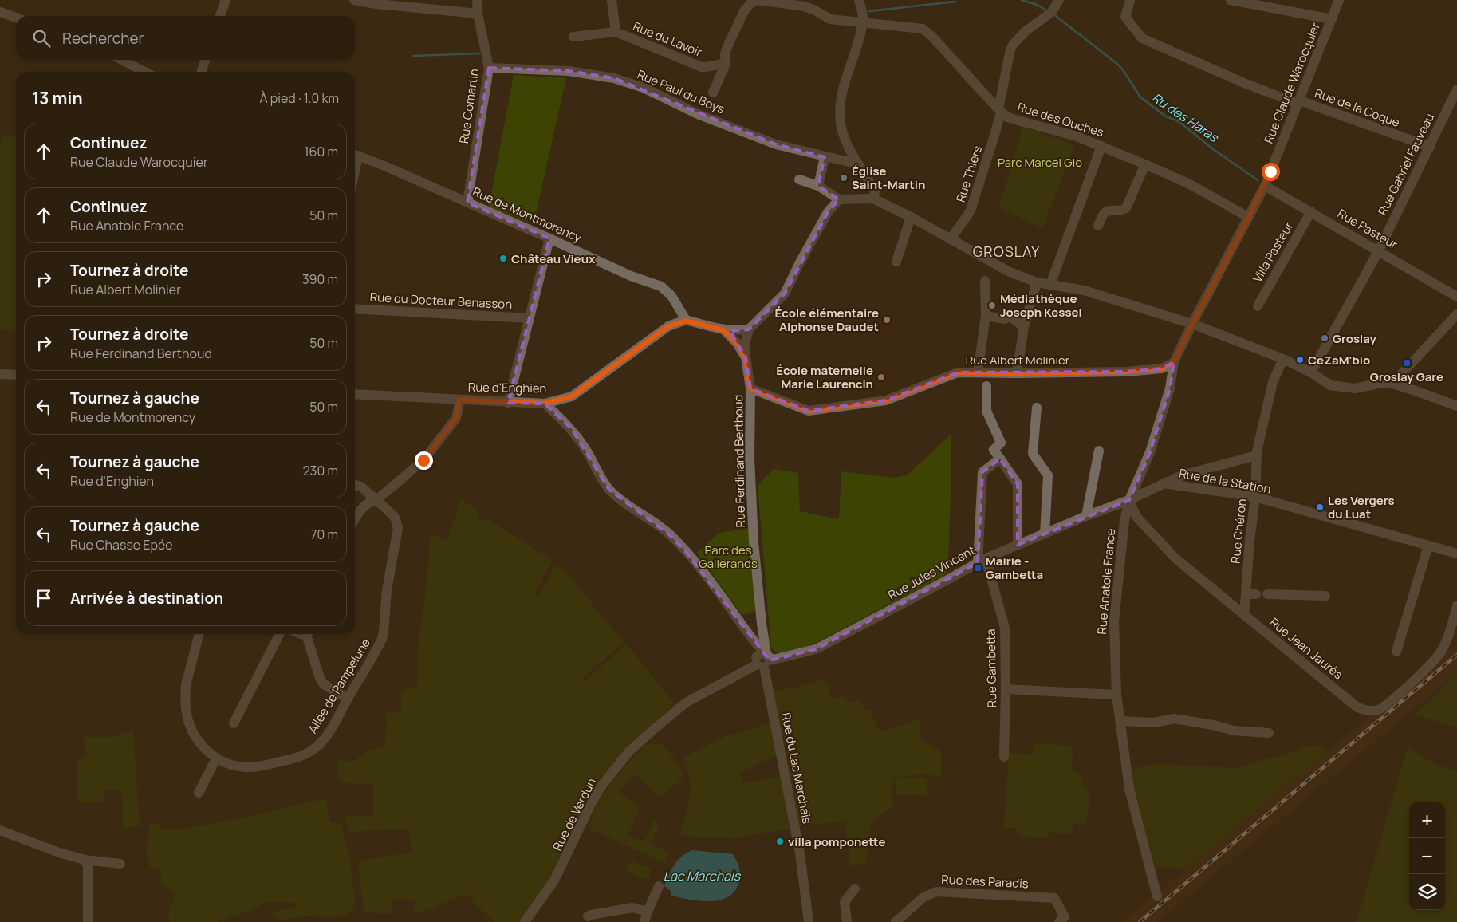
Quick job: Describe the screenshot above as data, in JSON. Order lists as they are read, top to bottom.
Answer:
{
  "streets": {
    "street": [
      "Rue du Lavoir",
      "Rue Claude Warocquier",
      "Rue Paul du Boys",
      "Rue Comartin",
      "Rue de la Coque",
      "Rue des Ouches",
      "Rue Gabriel Fauveau",
      "Rue Thiers",
      "Rue de Montmorency",
      "Rue Pasteur",
      "Villa Pasteur",
      "Rue du Docteur Benasson",
      "Rue Albert Molinier",
      "Rue d'Enghien",
      "Rue Ferdinand Berthoud",
      "Rue de la Station",
      "Rue Chéron",
      "Rue Jules Vincent",
      "Rue Anatole France",
      "Rue Jean Jaurès",
      "Rue Gambetta",
      "Allée de Pampelune",
      "Rue du Lac Marchais",
      "Rue de Verdun",
      "Rue des Paradis"
    ]
  },
  "crossings": [
    ["Rue Claude Warocquier", "Rue de la Coque"],
    ["Rue Claude Warocquier", "Rue des Ouches"],
    ["Rue Claude Warocquier", "Rue Pasteur"],
    ["Rue Claude Warocquier", "Rue Anatole France"],
    ["Rue Paul du Boys", "Rue Comartin"],
    ["Rue Comartin", "Rue de Montmorency"],
    ["Rue de la Coque", "Rue Gabriel Fauveau"],
    ["Rue des Ouches", "Rue Thiers"],
    ["Rue Gabriel Fauveau", "Rue Pasteur"],
    ["Rue de Montmorency", "Rue d'Enghien"],
    ["Rue Pasteur", "Villa Pasteur"],
    ["Rue Albert Molinier", "Rue Ferdinand Berthoud"],
    ["Rue Albert Molinier", "Rue Anatole France"],
    ["Rue Ferdinand Berthoud", "Rue Jules Vincent"],
    ["Rue Ferdinand Berthoud", "Rue du Lac Marchais"],
    ["Rue Ferdinand Berthoud", "Rue de Verdun"],
    ["Rue de la Station", "Rue Chéron"],
    ["Rue de la Station", "Rue Jules Vincent"],
    ["Rue de la Station", "Rue Anatole France"],
    ["Rue de la Station", "Rue Jean Jaurès"],
    ["Rue Chéron", "Rue Jean Jaurès"],
    ["Rue Jules Vincent", "Rue Anatole France"],
    ["Rue Jules Vincent", "Rue Jean Jaurès"],
    ["Rue Jules Vincent", "Rue Gambetta"],
    ["Rue Jules Vincent", "Rue du Lac Marchais"],
    ["Rue Jules Vincent", "Rue de Verdun"],
    ["Rue Anatole France", "Rue Jean Jaurès"],
    ["Rue du Lac Marchais", "Rue de Verdun"]
  ],
  "districts": ["GROSLAY"],
  "water": ["Ru des Haras", "Lac Marchais"],
  "parks": ["Parc Marcel Glo", "Parc des Gallerands"],
  "places": {
    "other": [
      "Église Saint-Martin",
      "Château Vieux",
      "Médiathèque Joseph Kessel",
      "École élémentaire Alphonse Daudet",
      "Groslay",
      "CeZaM'bio",
      "École maternelle Marie Laurencin",
      "Les Vergers du Luat",
      "villa pomponette"
    ],
    "transit": ["Groslay Gare", "Mairie - Gambetta"]
  },
  "page": {
    "search": "Rechercher",
    "heading": ["13 min", "À pied · 1.0 km"],
    "list": [
      ["Continuez", "Rue Claude Warocquier", "160 m"],
      ["Continuez", "Rue Anatole France", "50 m"],
      ["Tournez à droite", "Rue Albert Molinier", "390 m"],
      ["Tournez à droite", "Rue Ferdinand Berthoud", "50 m"],
      ["Tournez à gauche", "Rue de Montmorency", "50 m"],
      ["Tournez à gauche", "Rue d'Enghien", "230 m"],
      ["Tournez à gauche", "Rue Chasse Epée", "70 m"],
      "Arrivée à destination"
    ],
    "map_buttons": ["+", "−"]
  }
}
